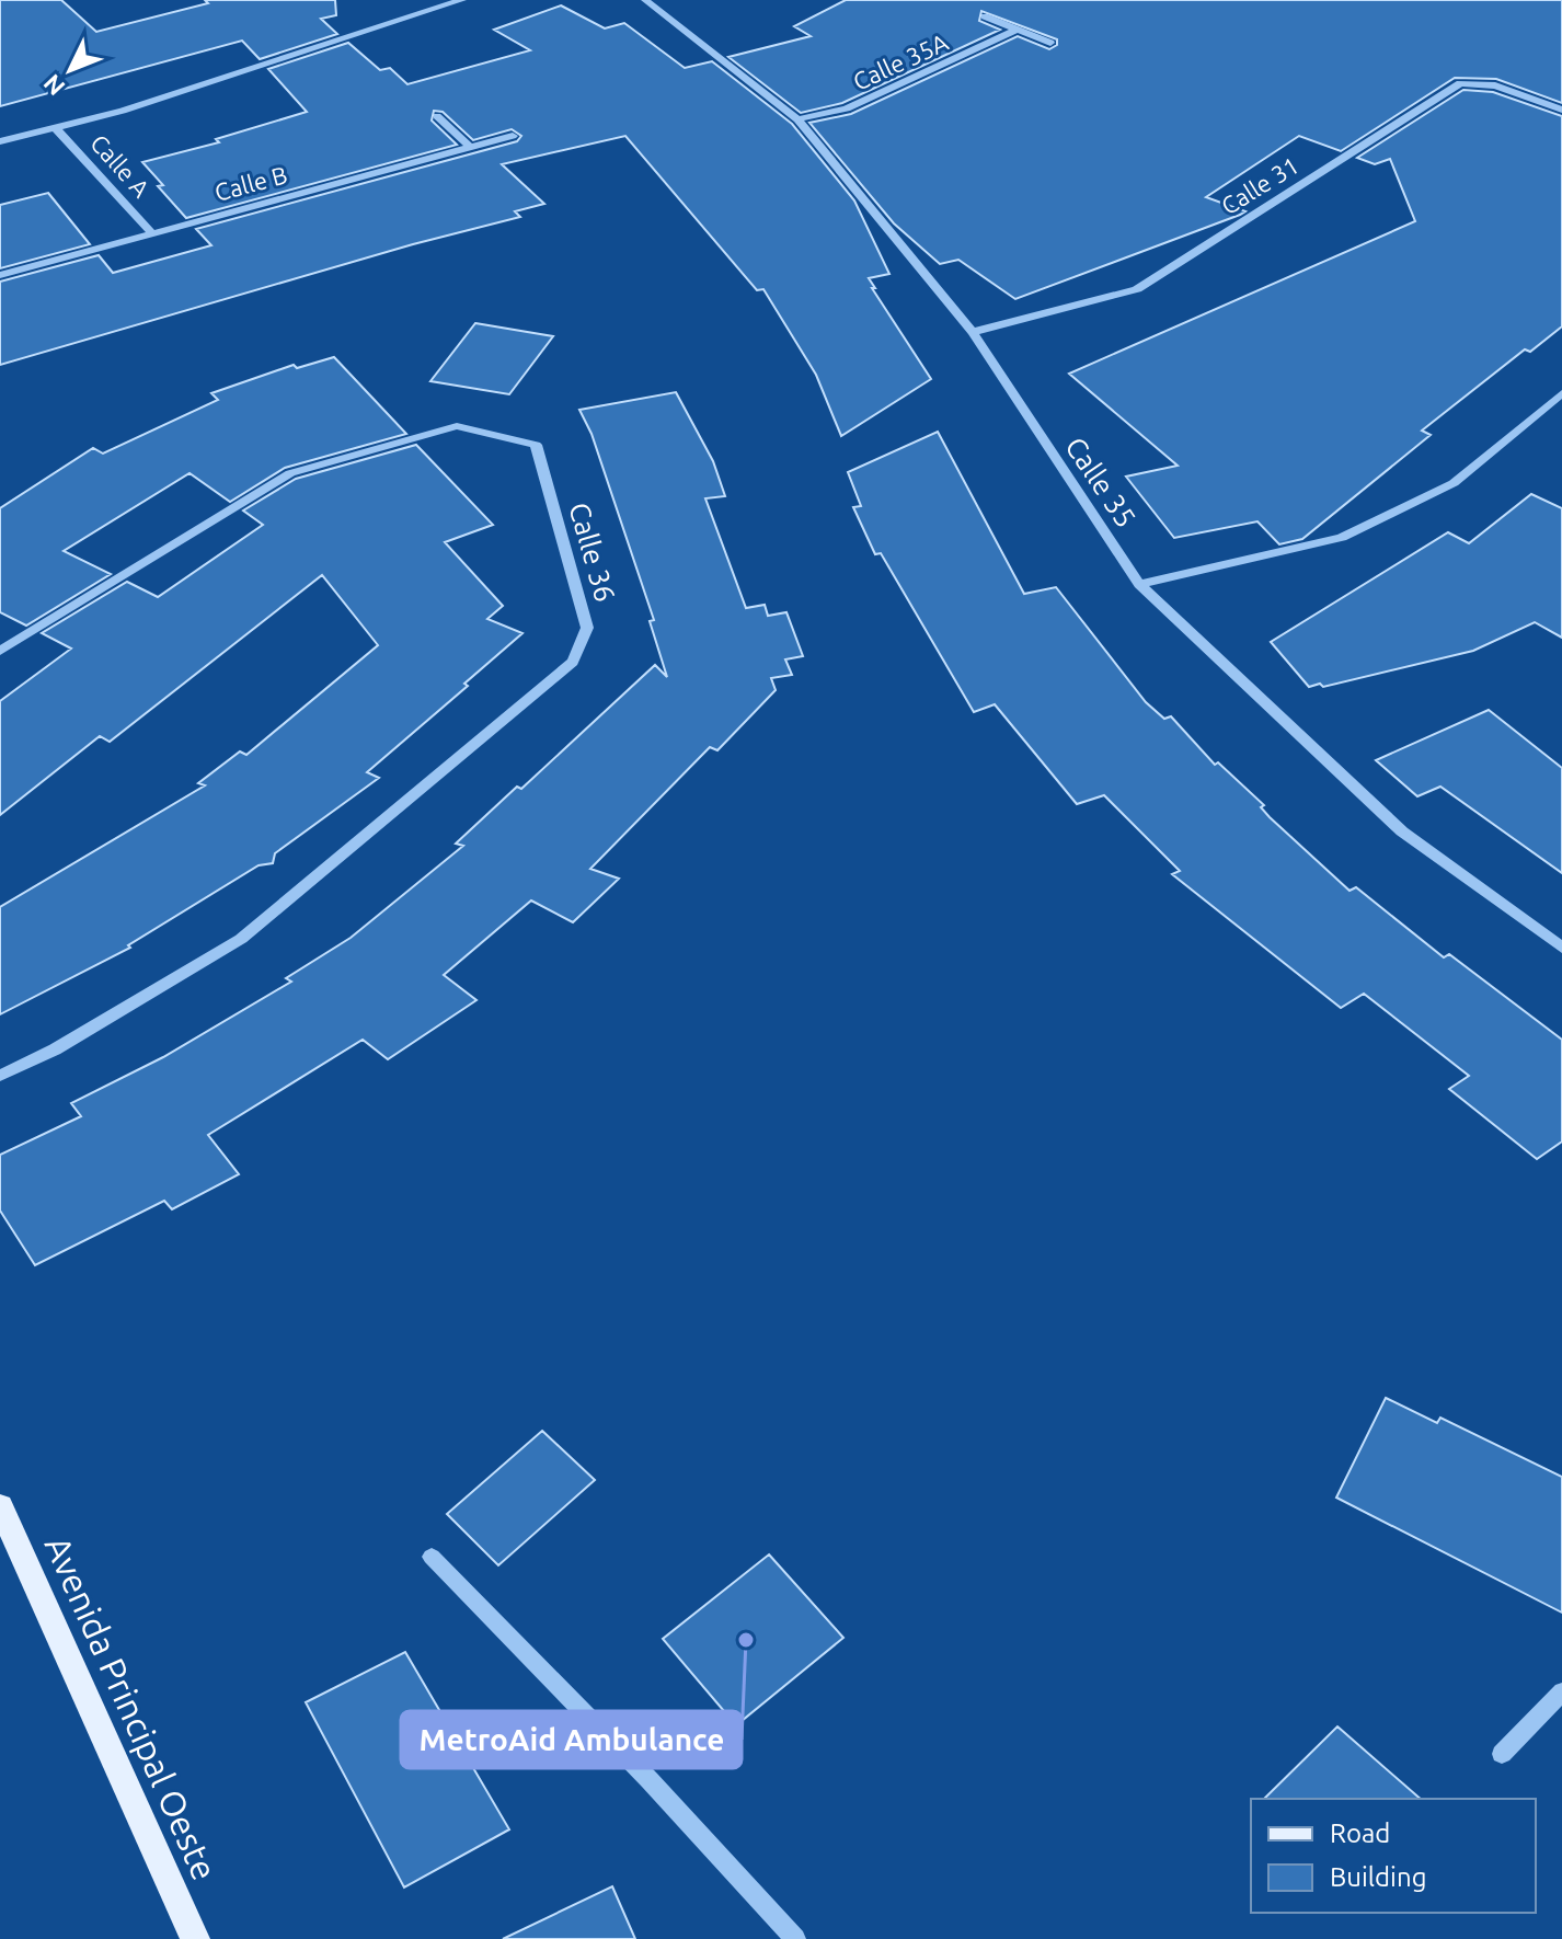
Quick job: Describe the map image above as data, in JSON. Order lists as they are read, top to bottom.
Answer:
{
  "streets": {
    "main road": ["Avenida Principal Oeste"],
    "street": [
      "Calle 35A",
      "Calle A",
      "Calle B",
      "Calle 31",
      "Calle 35",
      "Calle 36"
    ]
  },
  "crossings": [
    ["Calle 35A", "Calle 35"],
    ["Calle A", "Calle B"],
    ["Calle 31", "Calle 35"]
  ],
  "places": ["MetroAid Ambulance"],
  "legend": ["Road", "Building"],
  "north": "bottom left"
}
